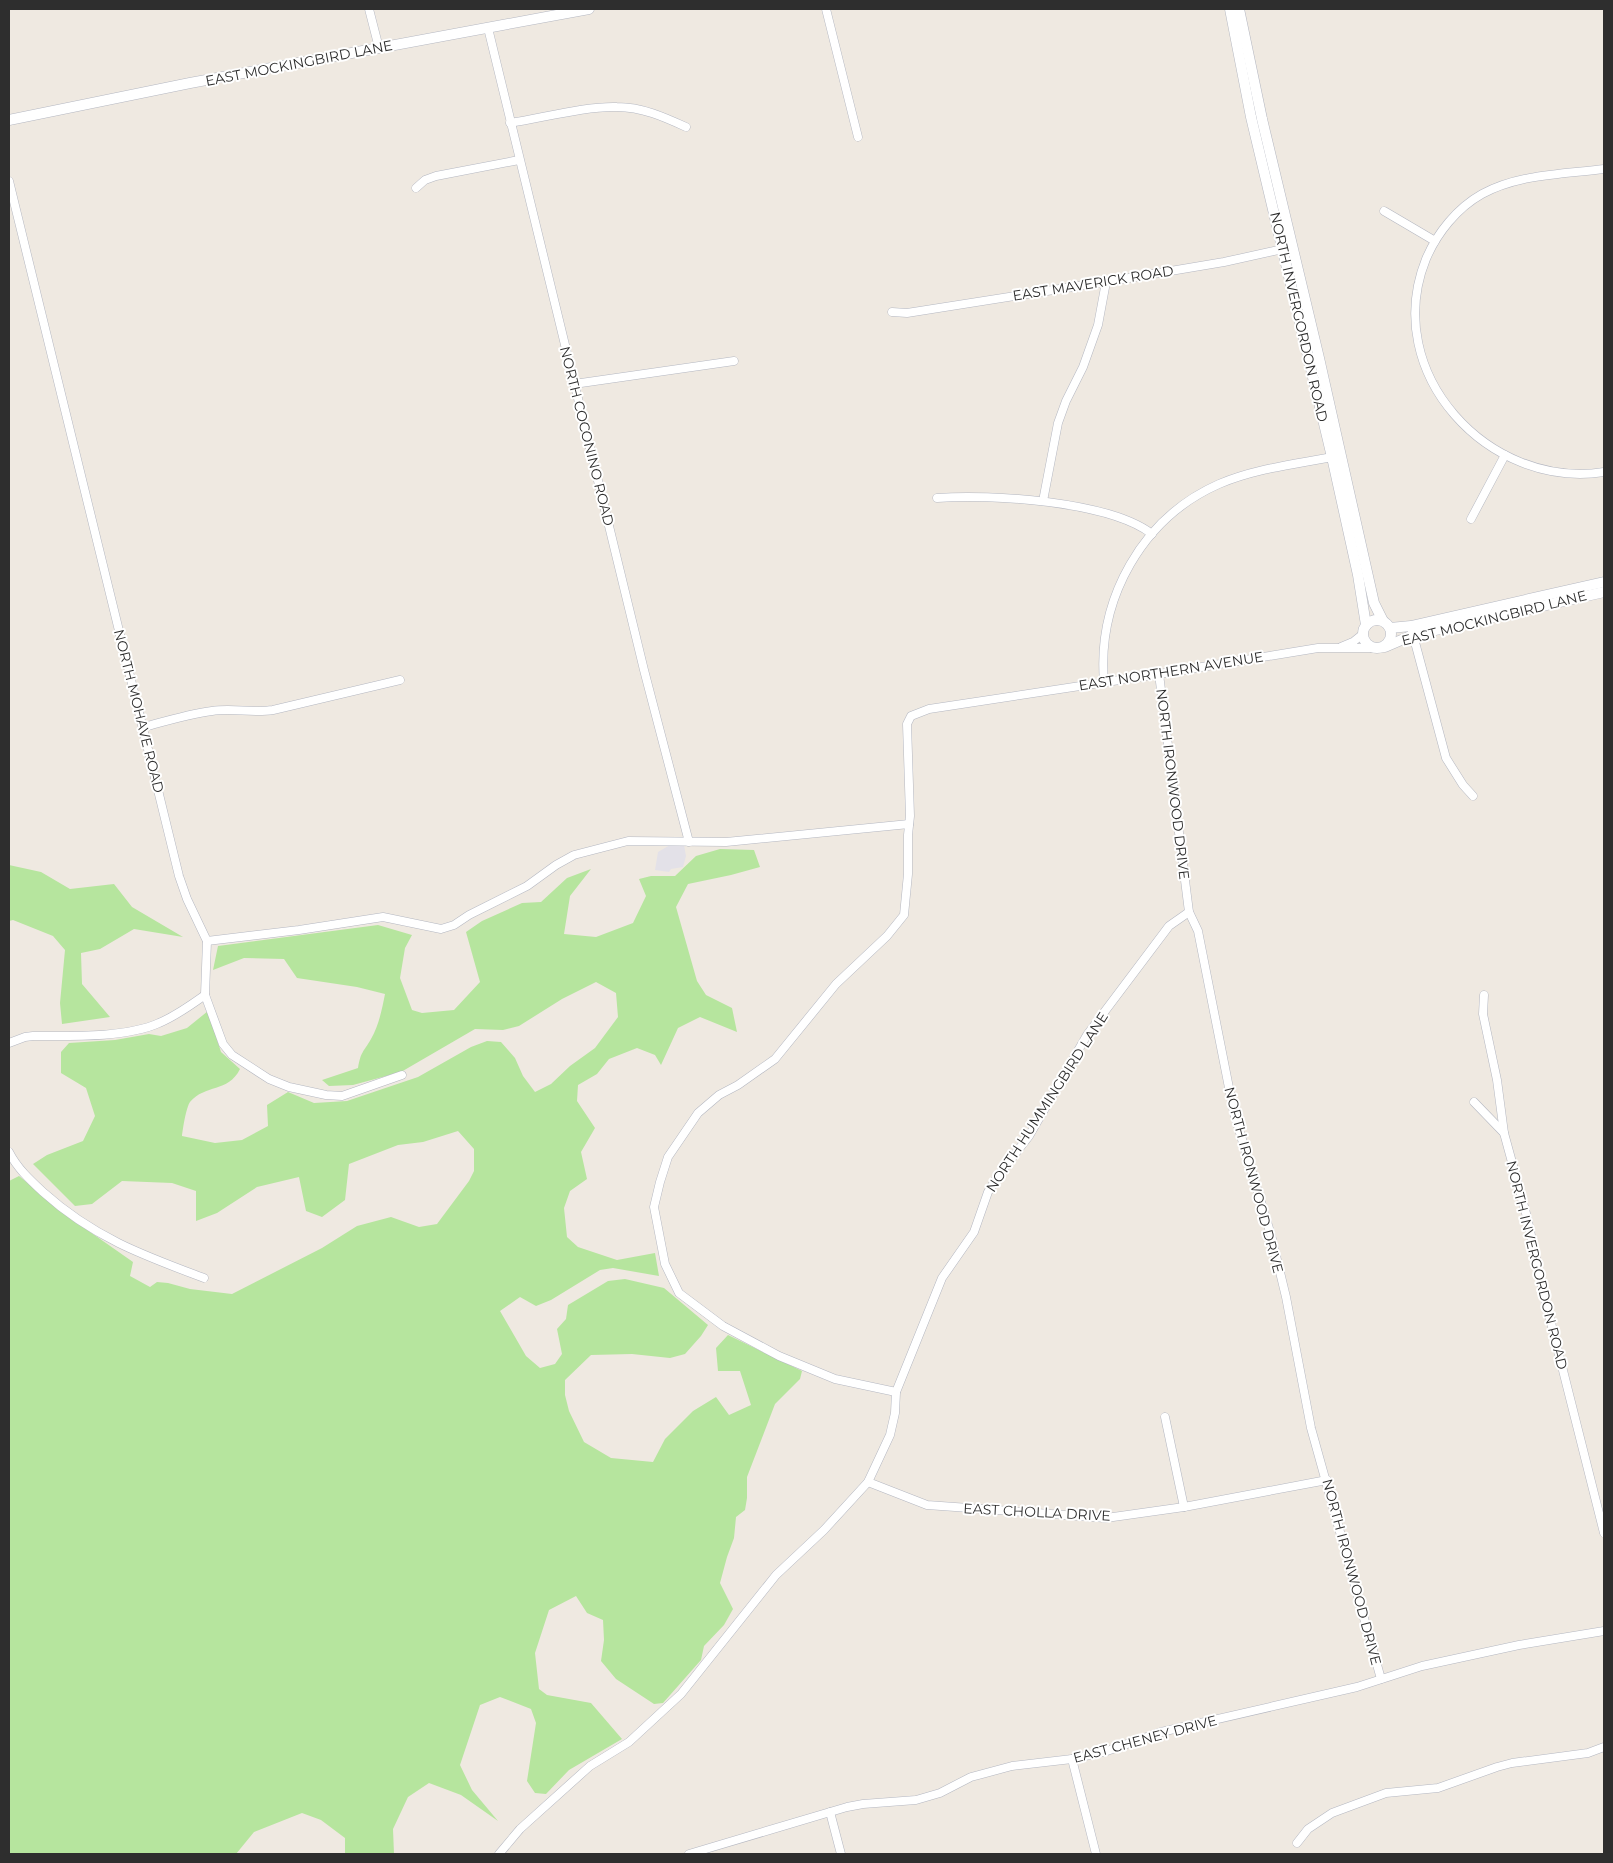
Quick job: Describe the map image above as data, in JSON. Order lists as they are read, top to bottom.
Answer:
{
  "streets": {
    "street": [
      "EAST MOCKINGBIRD LANE",
      "EAST MAVERICK ROAD",
      "NORTH INVERGORDON ROAD",
      "NORTH COCONINO ROAD",
      "EAST NORTHERN AVENUE",
      "NORTH MOHAVE ROAD",
      "NORTH IRONWOOD DRIVE",
      "NORTH HUMMINGBIRD LANE",
      "EAST CHOLLA DRIVE",
      "EAST CHENEY DRIVE"
    ]
  },
  "crossings": [
    ["EAST MOCKINGBIRD LANE", "NORTH INVERGORDON ROAD"],
    ["EAST MOCKINGBIRD LANE", "NORTH COCONINO ROAD"],
    ["EAST MOCKINGBIRD LANE", "EAST NORTHERN AVENUE"],
    ["EAST MAVERICK ROAD", "NORTH INVERGORDON ROAD"],
    ["NORTH INVERGORDON ROAD", "EAST NORTHERN AVENUE"],
    ["EAST NORTHERN AVENUE", "NORTH IRONWOOD DRIVE"],
    ["NORTH IRONWOOD DRIVE", "NORTH HUMMINGBIRD LANE"],
    ["NORTH IRONWOOD DRIVE", "EAST CHOLLA DRIVE"],
    ["NORTH IRONWOOD DRIVE", "EAST CHENEY DRIVE"],
    ["NORTH HUMMINGBIRD LANE", "EAST CHOLLA DRIVE"]
  ]
}
